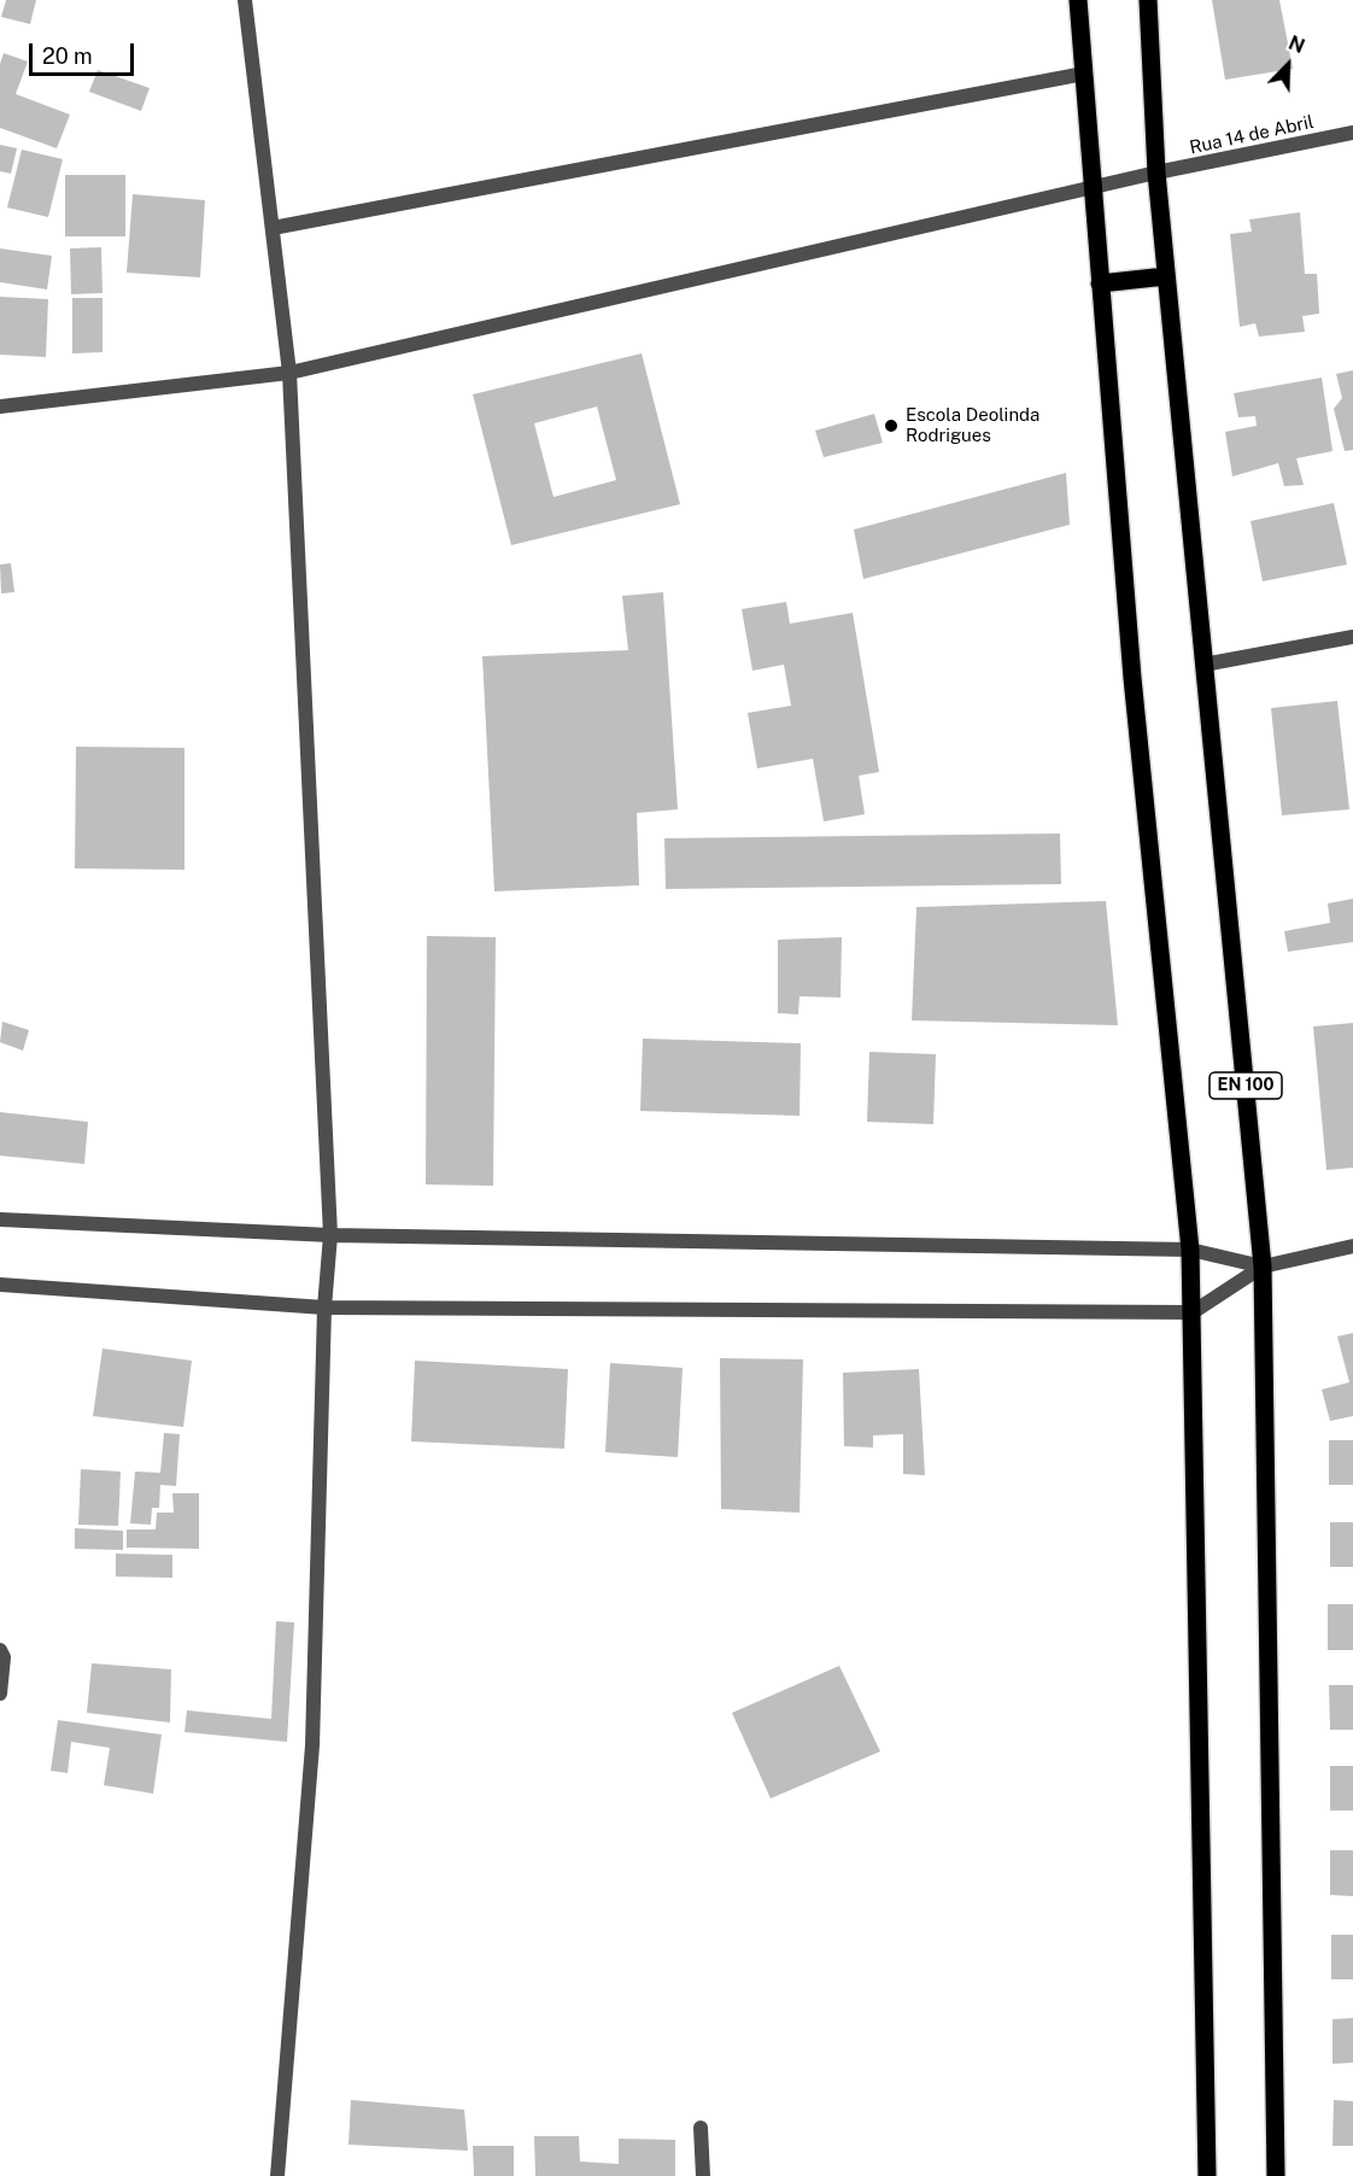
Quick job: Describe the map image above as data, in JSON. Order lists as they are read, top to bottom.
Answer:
{
  "streets": {
    "main road": ["EN 100"],
    "street": ["Rua 14 de Abril"]
  },
  "crossings": [
    ["Rua 14 de Abril", "EN 100"]
  ],
  "places": ["Escola Deolinda Rodrigues"],
  "scale_bar": "20 m",
  "north": "top right"
}
